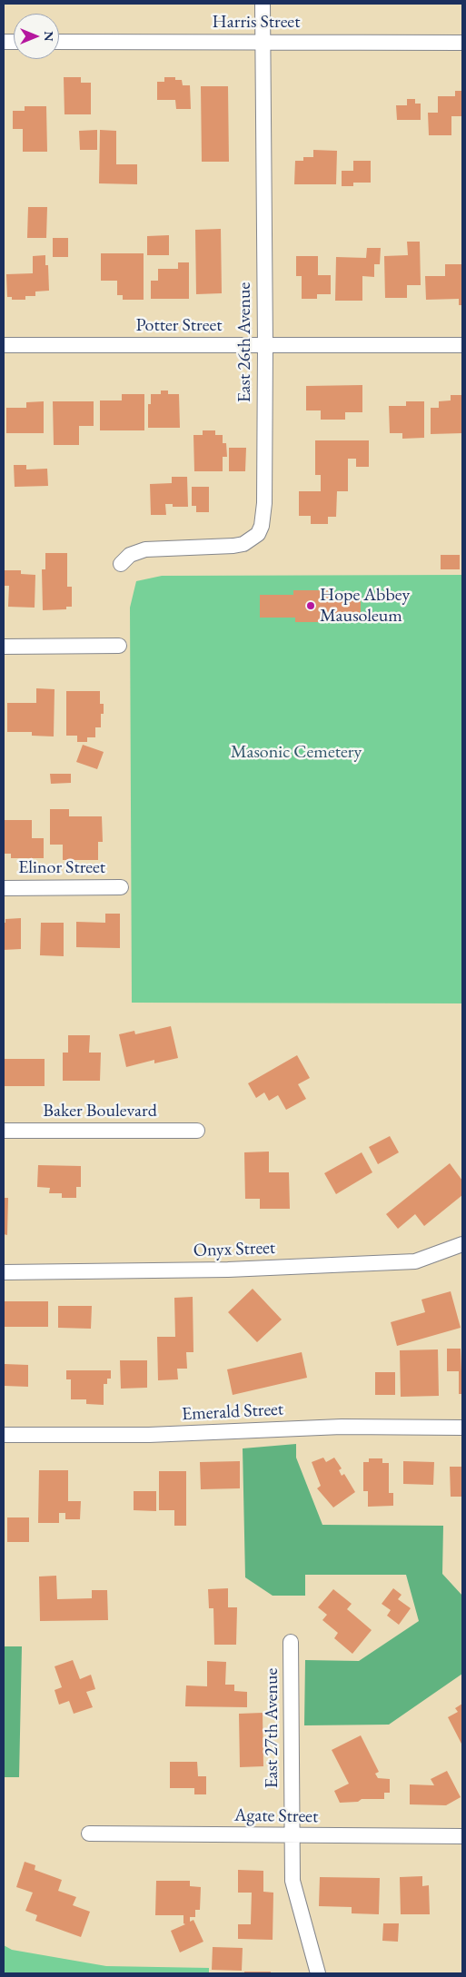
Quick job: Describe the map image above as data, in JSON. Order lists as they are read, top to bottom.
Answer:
{
  "streets": {
    "street": [
      "Harris Street",
      "Potter Street",
      "East 26th Avenue",
      "Elinor Street",
      "Baker Boulevard",
      "Onyx Street",
      "Emerald Street",
      "East 27th Avenue",
      "Agate Street"
    ]
  },
  "crossings": [
    ["Harris Street", "East 26th Avenue"],
    ["Potter Street", "East 26th Avenue"],
    ["East 27th Avenue", "Agate Street"]
  ],
  "parks": ["Masonic Cemetery"],
  "places": ["Hope Abbey Mausoleum"],
  "north": "right"
}
